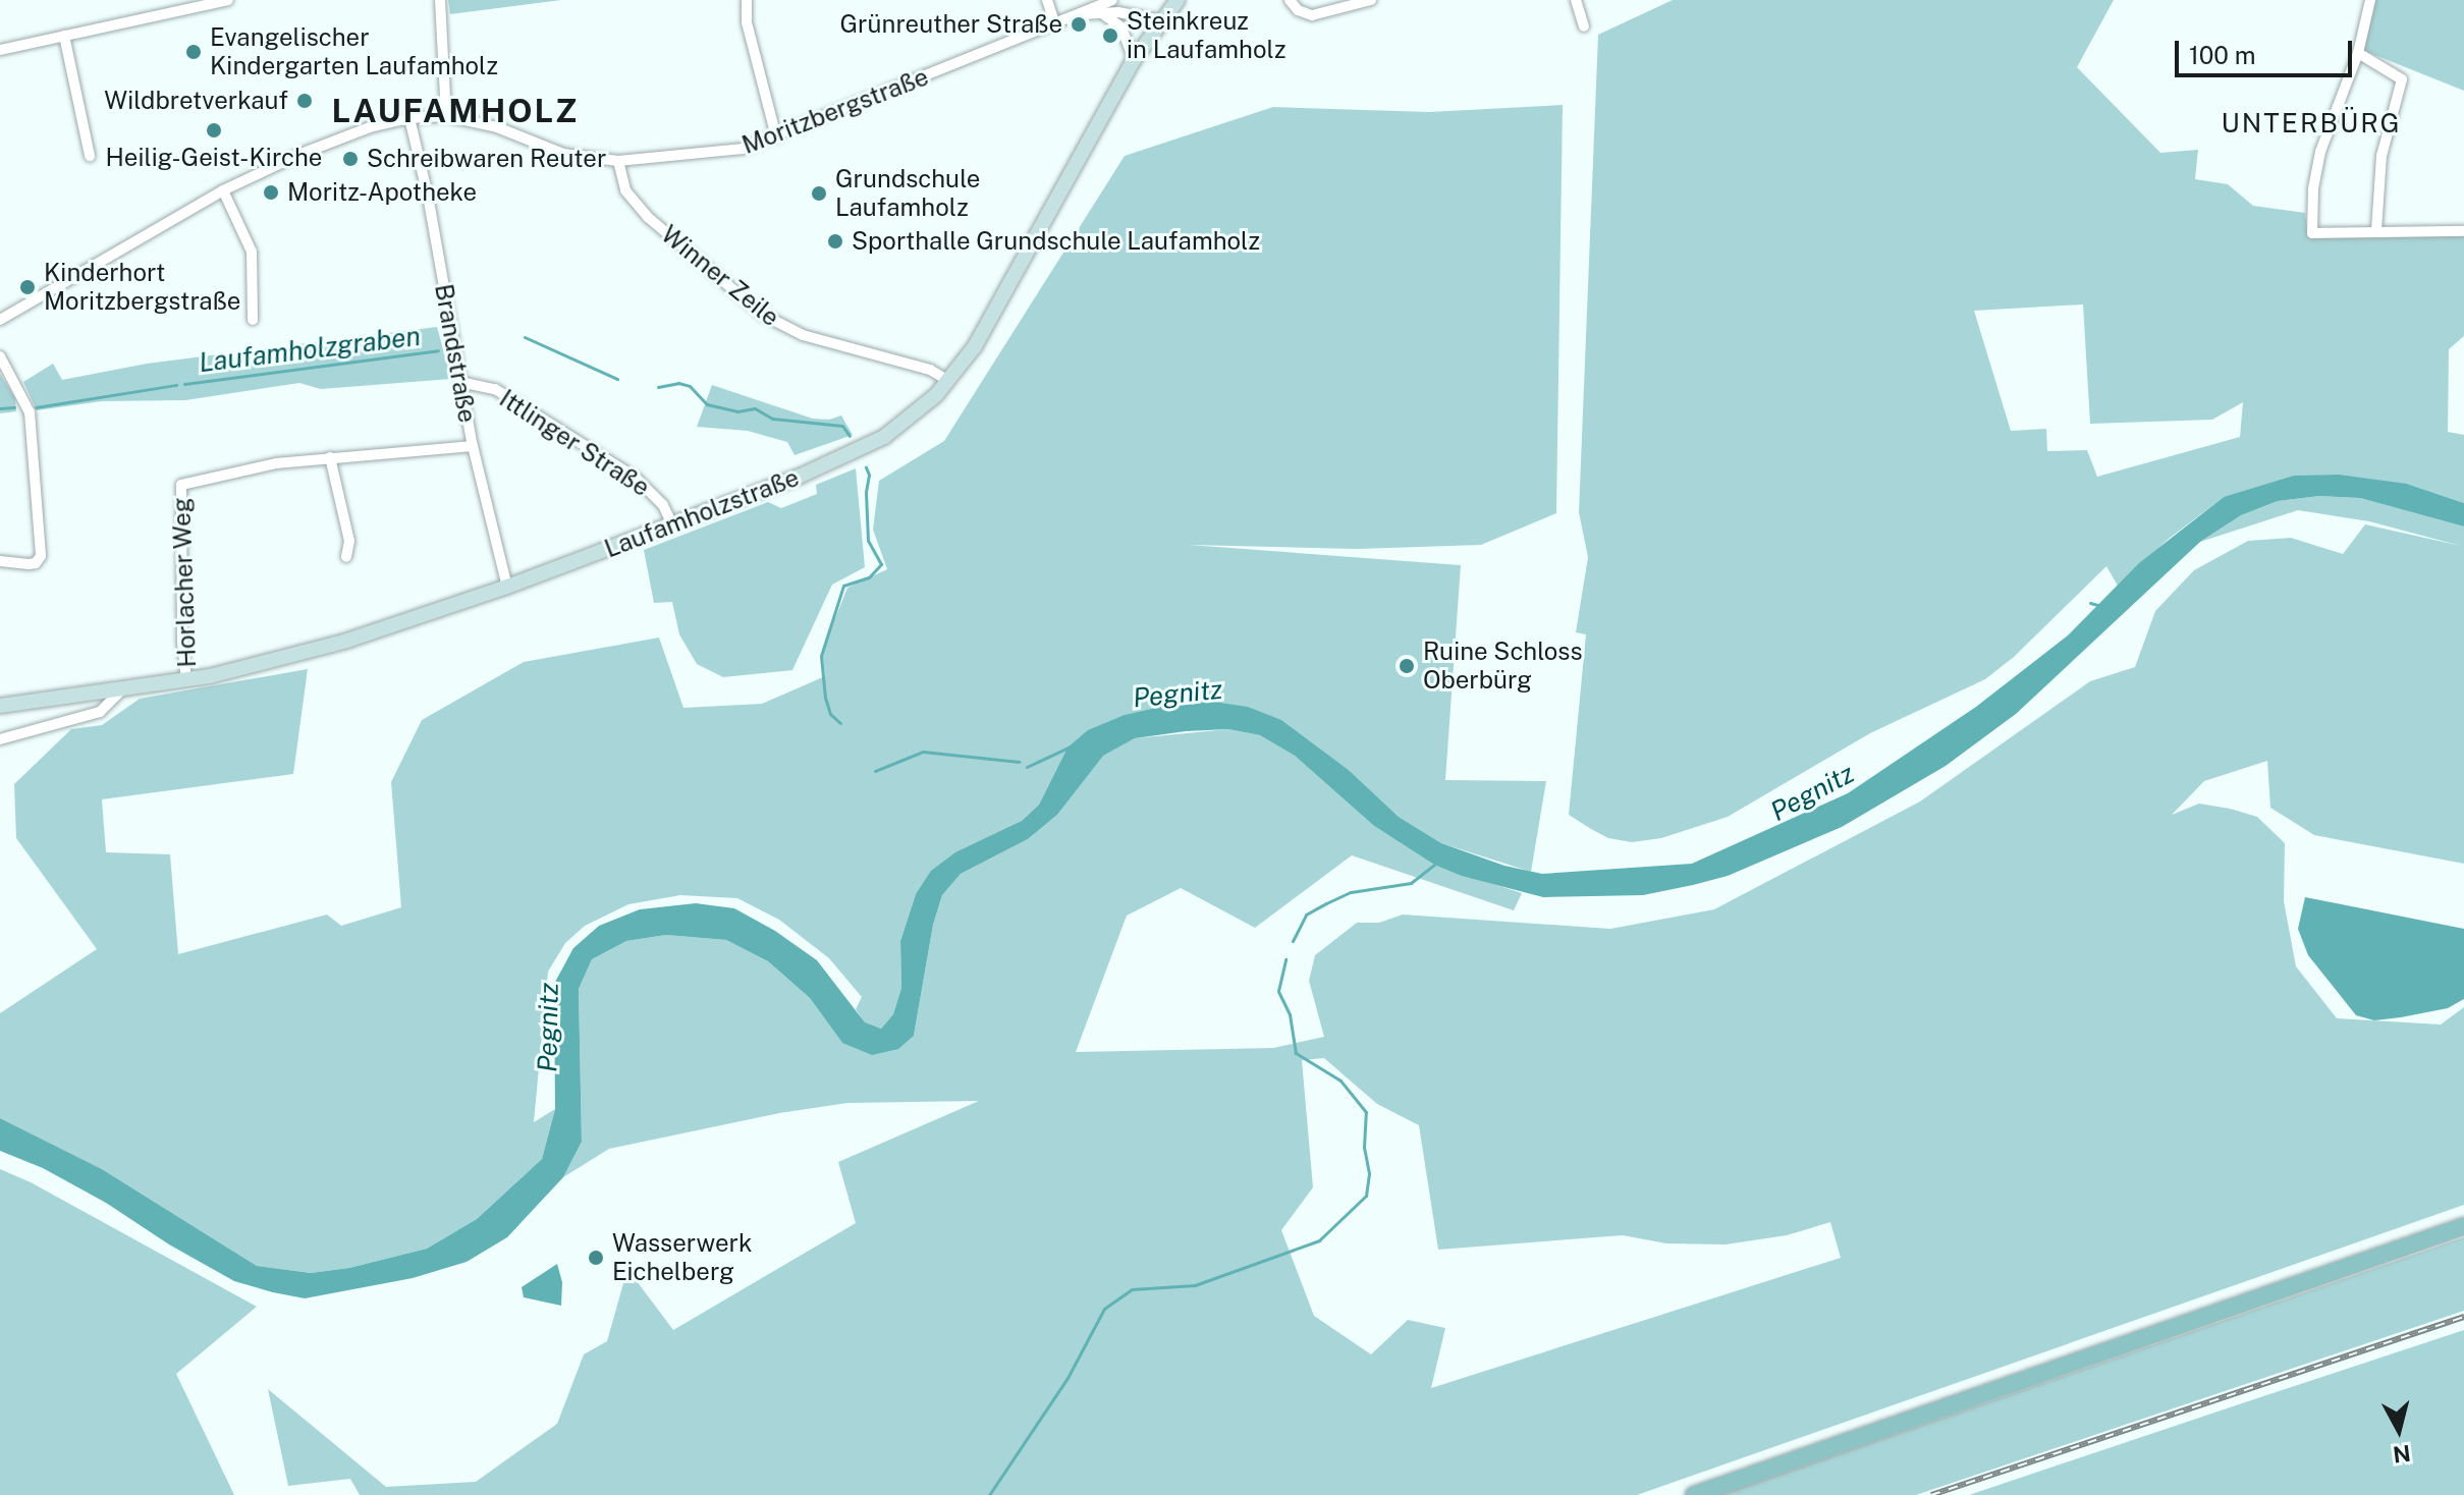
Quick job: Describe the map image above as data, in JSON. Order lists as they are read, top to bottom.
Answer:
{
  "streets": {
    "main road": ["Laufamholzstraße"],
    "street": [
      "Moritzbergstraße",
      "Winner Zeile",
      "Brandstraße",
      "Ittlinger Straße",
      "Horlacher Weg"
    ]
  },
  "crossings": [
    ["Moritzbergstraße", "Winner Zeile"],
    ["Moritzbergstraße", "Brandstraße"],
    ["Moritzbergstraße", "Laufamholzstraße"],
    ["Winner Zeile", "Laufamholzstraße"],
    ["Brandstraße", "Ittlinger Straße"],
    ["Brandstraße", "Laufamholzstraße"],
    ["Ittlinger Straße", "Laufamholzstraße"],
    ["Laufamholzstraße", "Horlacher Weg"]
  ],
  "districts": ["LAUFAMHOLZ", "UNTERBÜRG"],
  "water": ["Laufamholzgraben", "Pegnitz"],
  "places": [
    "Grünreuther Straße",
    "Steinkreuz in Laufamholz",
    "Evangelischer Kindergarten Laufamholz",
    "Wildbretverkauf",
    "Heilig-Geist-Kirche",
    "Schreibwaren Reuter",
    "Moritz-Apotheke",
    "Grundschule Laufamholz",
    "Sporthalle Grundschule Laufamholz",
    "Kinderhort Moritzbergstraße",
    "Ruine Schloss Oberbürg",
    "Wasserwerk Eichelberg"
  ],
  "scale_bar": "100 m",
  "north": "bottom"
}
